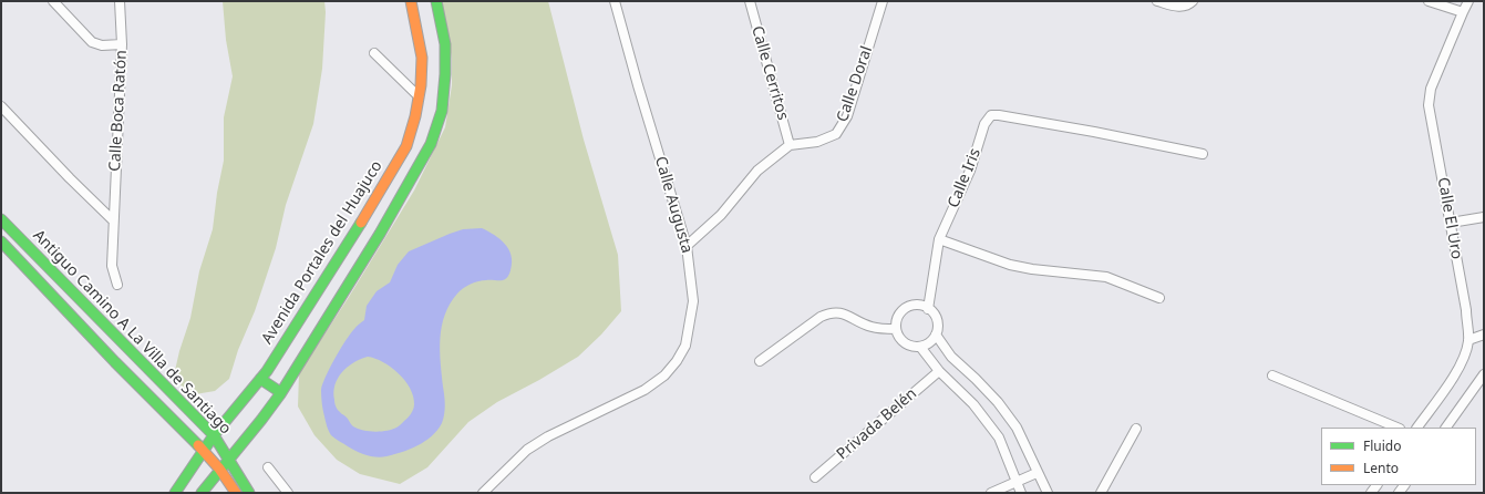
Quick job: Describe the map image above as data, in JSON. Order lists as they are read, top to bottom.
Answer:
{
  "streets": {
    "street": [
      "Calle Cerritos",
      "Calle Doral",
      "Calle Boca Ratón",
      "Calle Iris",
      "Calle Augusta",
      "Calle El Uro",
      "Avenida Portales del Huajuco",
      "Antiguo Camino A La Villa de Santiago",
      "Privada Belén"
    ]
  },
  "crossings": [
    ["Calle Cerritos", "Calle Doral"],
    ["Avenida Portales del Huajuco", "Antiguo Camino A La Villa de Santiago"]
  ],
  "legend": ["Fluido", "Lento"]
}
